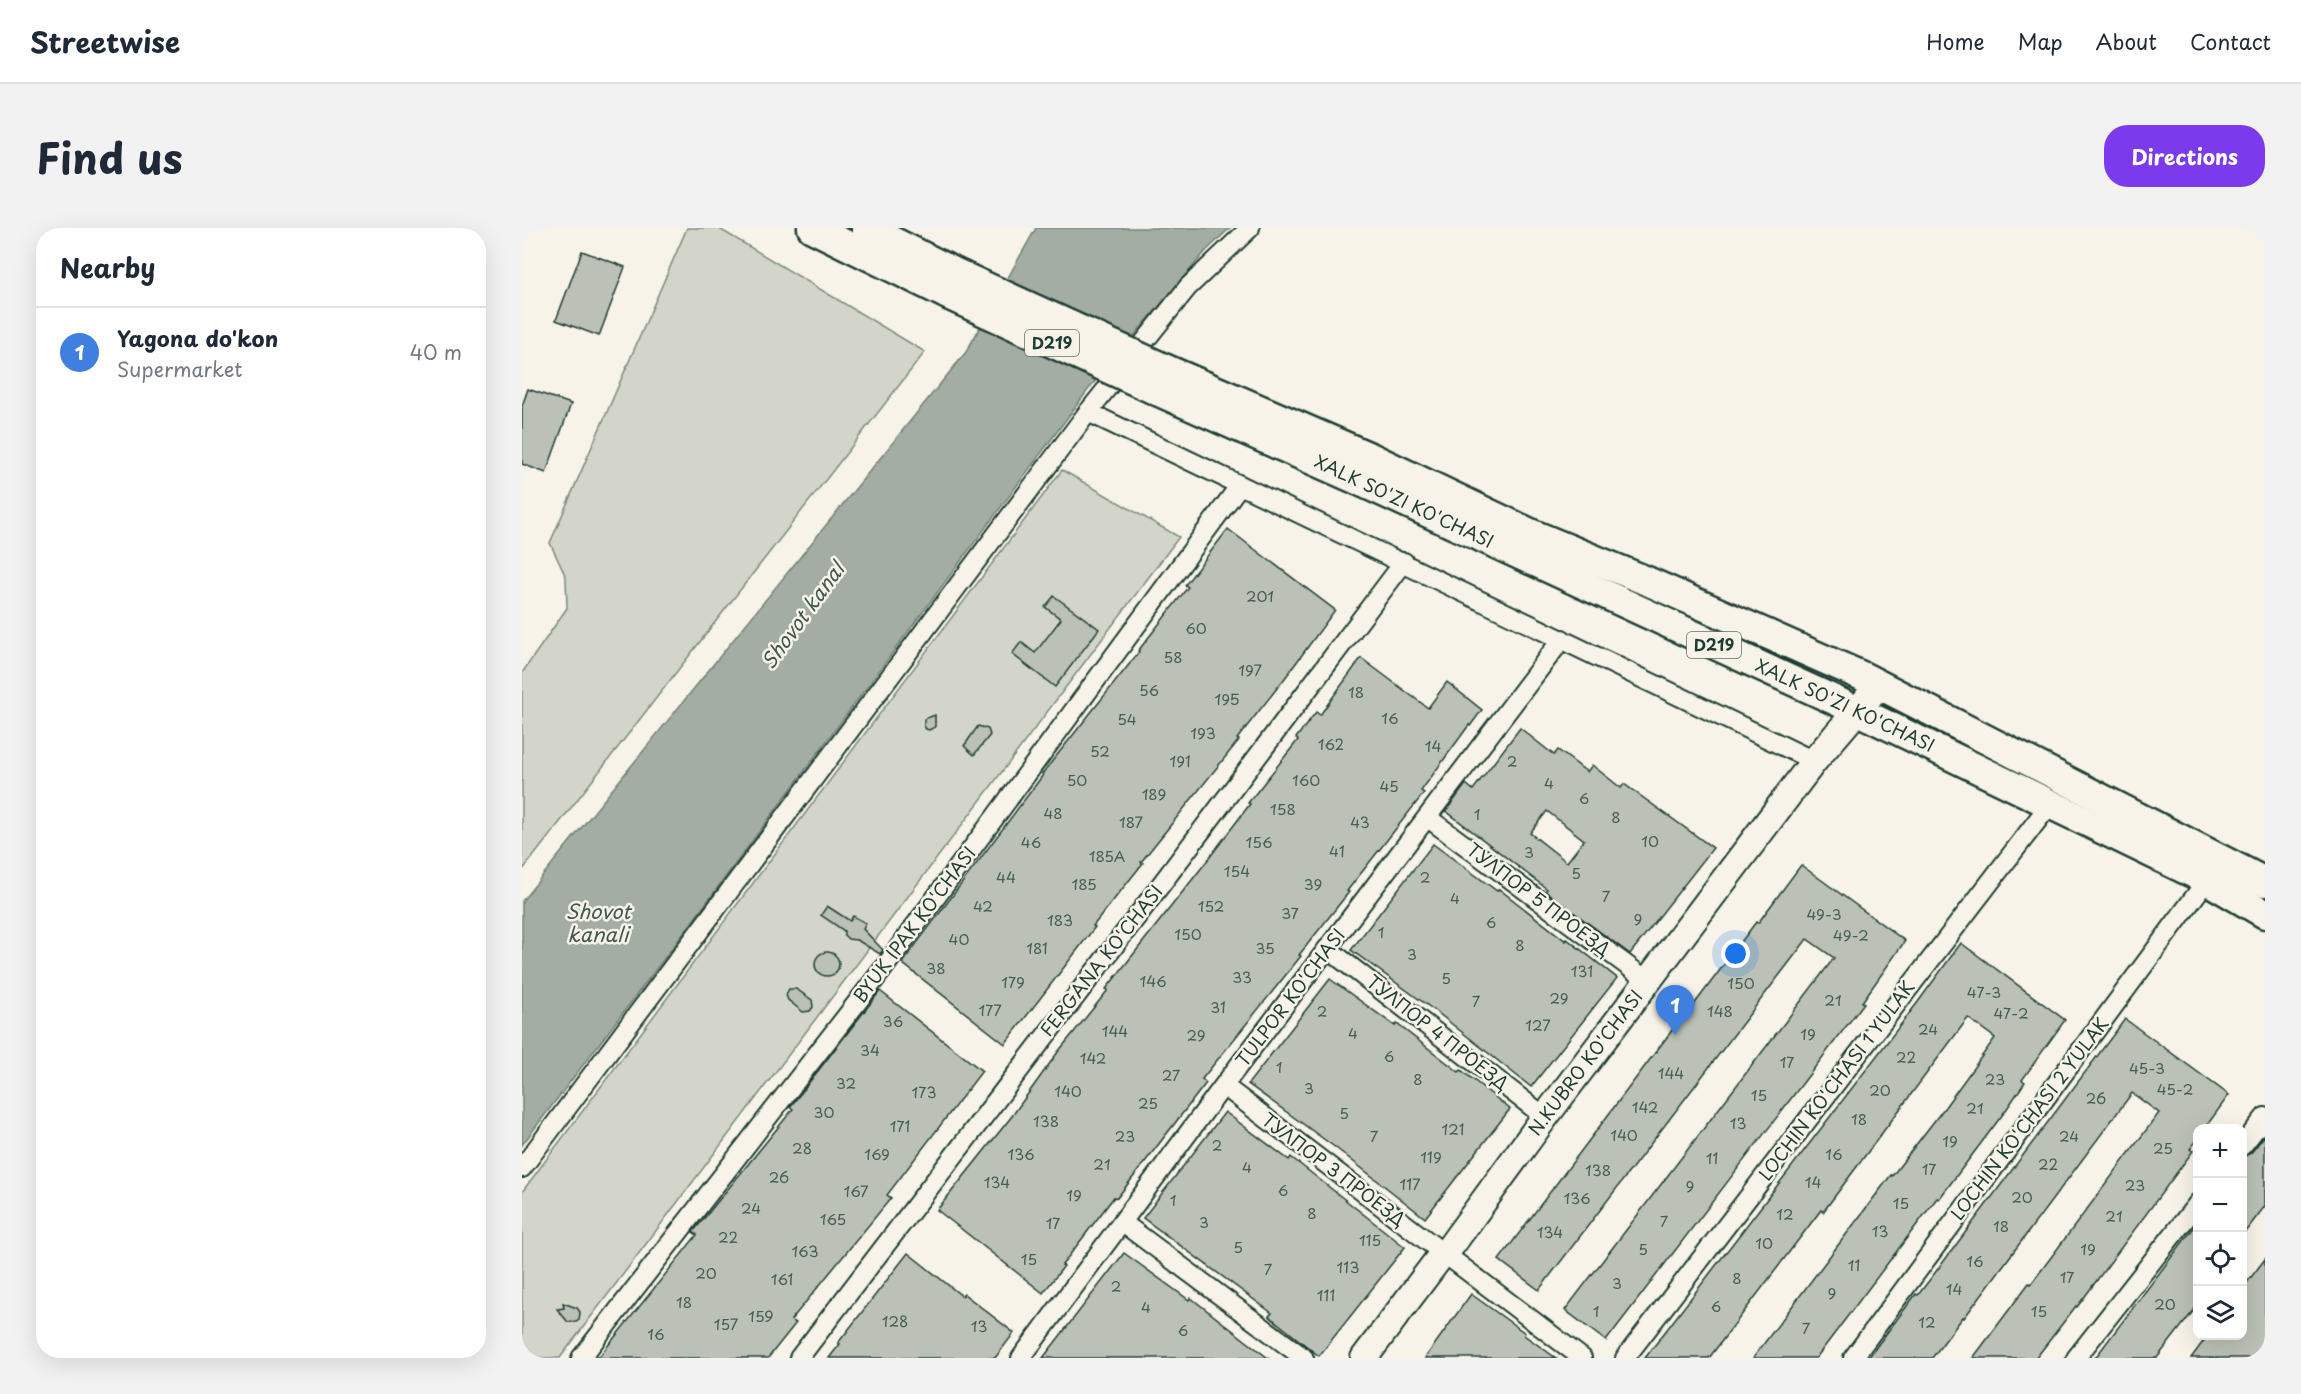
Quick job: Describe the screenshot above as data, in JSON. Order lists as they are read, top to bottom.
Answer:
{
  "streets": {
    "main road": ["D219", "XALK SO'ZI KO'CHASI"],
    "street": [
      "ТУЛПОР 5 ПРОЕЗД",
      "BYUK IPAK KO'CHASI",
      "FERGANA KO'CHASI",
      "TULPOR KO'CHASI",
      "ТУЛПОР 4 ПРОЕЗД",
      "N.KUBRO KO'CHASI",
      "LOCHIN KO'CHASI 1 YULAK",
      "LOCHIN KO'CHASI 2 YULAK",
      "ТУЛПОР 3 ПРОЕЗД"
    ]
  },
  "crossings": [
    ["D219", "XALK SO'ZI KO'CHASI"],
    ["XALK SO'ZI KO'CHASI", "N.KUBRO KO'CHASI"],
    ["XALK SO'ZI KO'CHASI", "LOCHIN KO'CHASI 1 YULAK"],
    ["XALK SO'ZI KO'CHASI", "LOCHIN KO'CHASI 2 YULAK"],
    ["ТУЛПОР 5 ПРОЕЗД", "TULPOR KO'CHASI"],
    ["ТУЛПОР 5 ПРОЕЗД", "N.KUBRO KO'CHASI"],
    ["TULPOR KO'CHASI", "ТУЛПОР 4 ПРОЕЗД"],
    ["TULPOR KO'CHASI", "ТУЛПОР 3 ПРОЕЗД"],
    ["ТУЛПОР 4 ПРОЕЗД", "N.KUBRO KO'CHASI"],
    ["N.KUBRO KO'CHASI", "ТУЛПОР 3 ПРОЕЗД"]
  ],
  "water": ["Shovot kanal", "Shovot kanali"],
  "house_numbers": [
    "201",
    "60",
    "58",
    "197",
    "56",
    "18",
    "195",
    "16",
    "54",
    "193",
    "162",
    "14",
    "52",
    "191",
    "2",
    "50",
    "160",
    "4",
    "45",
    "189",
    "6",
    "158",
    "48",
    "1",
    "8",
    "187",
    "43",
    "10",
    "46",
    "156",
    "41",
    "3",
    "185А",
    "154",
    "5",
    "44",
    "2",
    "185",
    "39",
    "7",
    "4",
    "42",
    "152",
    "37",
    "49-3",
    "9",
    "183",
    "6",
    "1",
    "150",
    "49-2",
    "40",
    "8",
    "181",
    "35",
    "3",
    "38",
    "131",
    "33",
    "5",
    "146",
    "179",
    "150",
    "47-3",
    "29",
    "21",
    "7",
    "31",
    "177",
    "2",
    "148",
    "47-2",
    "36",
    "127",
    "24",
    "144",
    "4",
    "19",
    "29",
    "34",
    "6",
    "22",
    "142",
    "17",
    "1",
    "45-3",
    "144",
    "27",
    "8",
    "23",
    "32",
    "3",
    "45-2",
    "20",
    "140",
    "173",
    "15",
    "26",
    "25",
    "142",
    "21",
    "30",
    "5",
    "18",
    "138",
    "13",
    "171",
    "121",
    "140",
    "23",
    "7",
    "24",
    "19",
    "2",
    "28",
    "25",
    "169",
    "136",
    "16",
    "119",
    "11",
    "21",
    "22",
    "4",
    "17",
    "138",
    "26",
    "134",
    "14",
    "117",
    "23",
    "9",
    "6",
    "167",
    "19",
    "20",
    "136",
    "1",
    "15",
    "24",
    "8",
    "12",
    "21",
    "165",
    "7",
    "3",
    "17",
    "18",
    "13",
    "134",
    "22",
    "115",
    "10",
    "5",
    "5",
    "19",
    "163",
    "15",
    "16",
    "11",
    "113",
    "7",
    "20",
    "17",
    "8",
    "161",
    "3",
    "2",
    "14",
    "9",
    "111",
    "18",
    "20",
    "6",
    "4",
    "1",
    "15",
    "159",
    "128",
    "12",
    "157",
    "13",
    "7",
    "6",
    "16"
  ],
  "page": {
    "header": "Streetwise",
    "nav": [
      "Home",
      "Map",
      "About",
      "Contact"
    ],
    "title": "Find us",
    "buttons": "Directions",
    "heading": "Nearby",
    "list": [
      {
        "mark": "1",
        "name": "Yagona do'kon",
        "note": "Supermarket",
        "value": "40 m"
      }
    ],
    "pins": "1",
    "map_buttons": ["+", "−"]
  }
}
